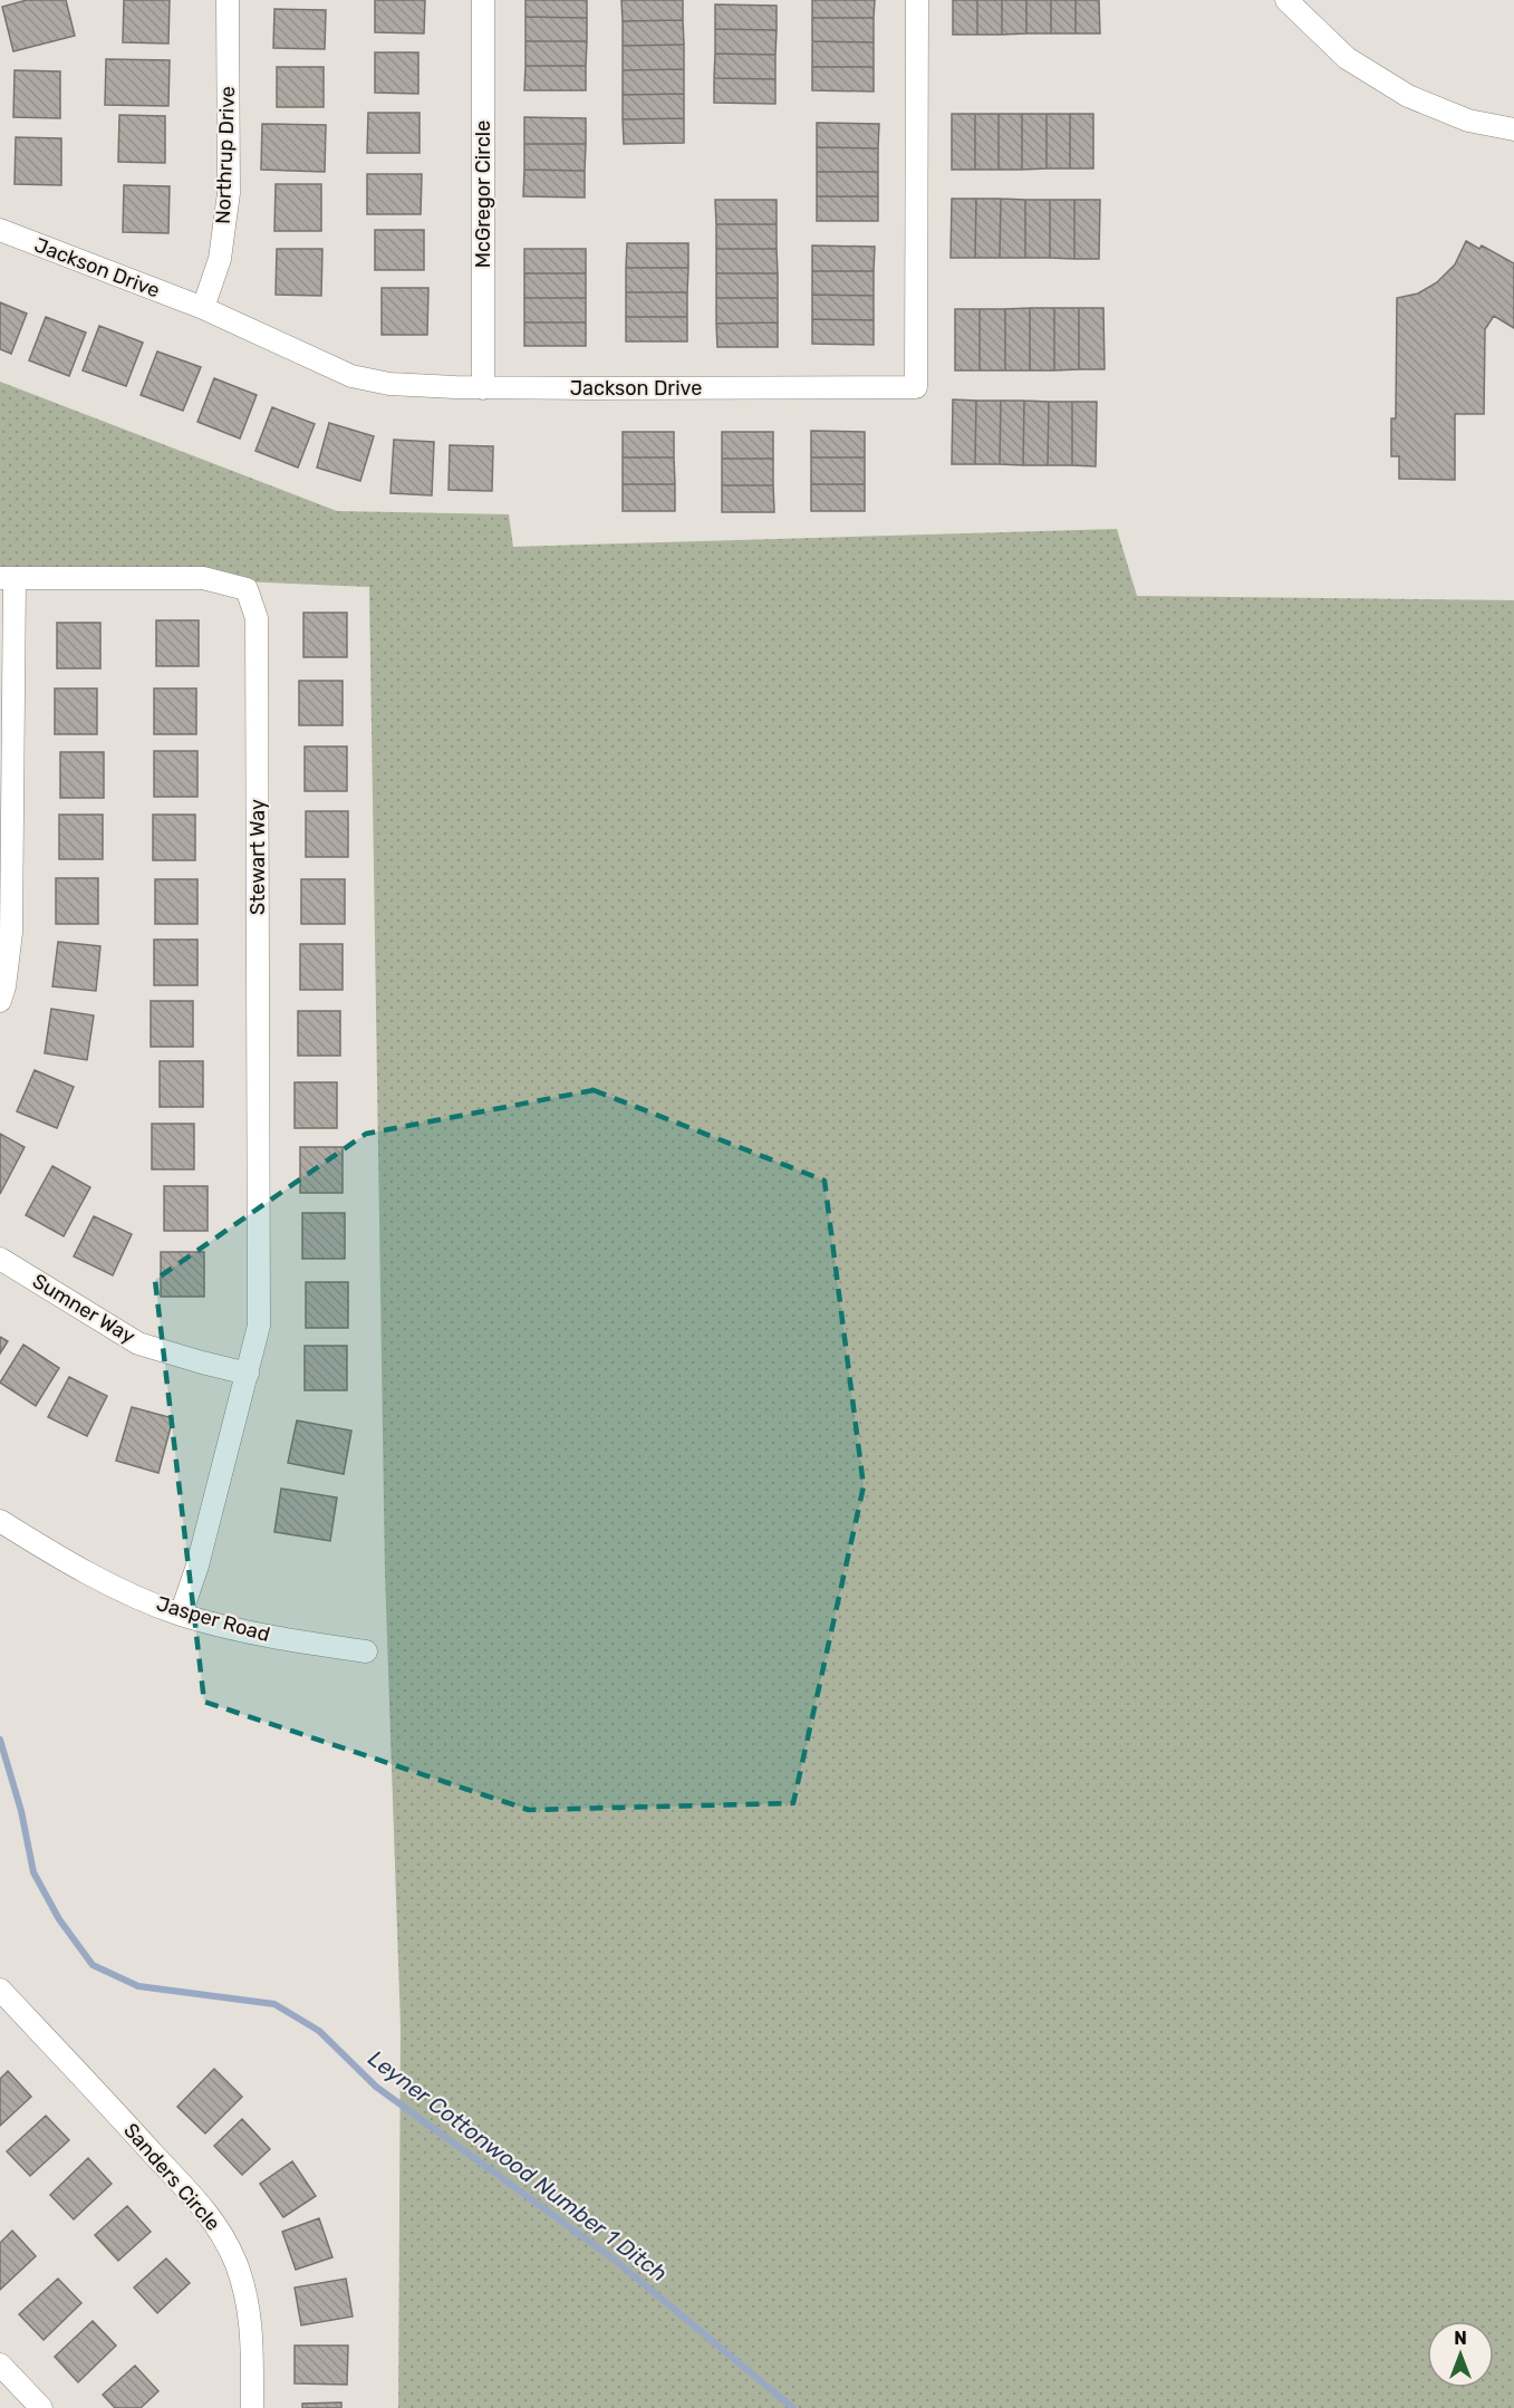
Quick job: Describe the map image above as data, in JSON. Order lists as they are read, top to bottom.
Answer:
{
  "streets": {
    "street": [
      "Northrup Drive",
      "McGregor Circle",
      "Jackson Drive",
      "Stewart Way",
      "Sumner Way",
      "Jasper Road",
      "Sanders Circle"
    ]
  },
  "crossings": [
    ["Northrup Drive", "Jackson Drive"],
    ["McGregor Circle", "Jackson Drive"],
    ["Stewart Way", "Sumner Way"]
  ],
  "water": ["Leyner Cottonwood Number 1 Ditch"],
  "north": "top"
}
